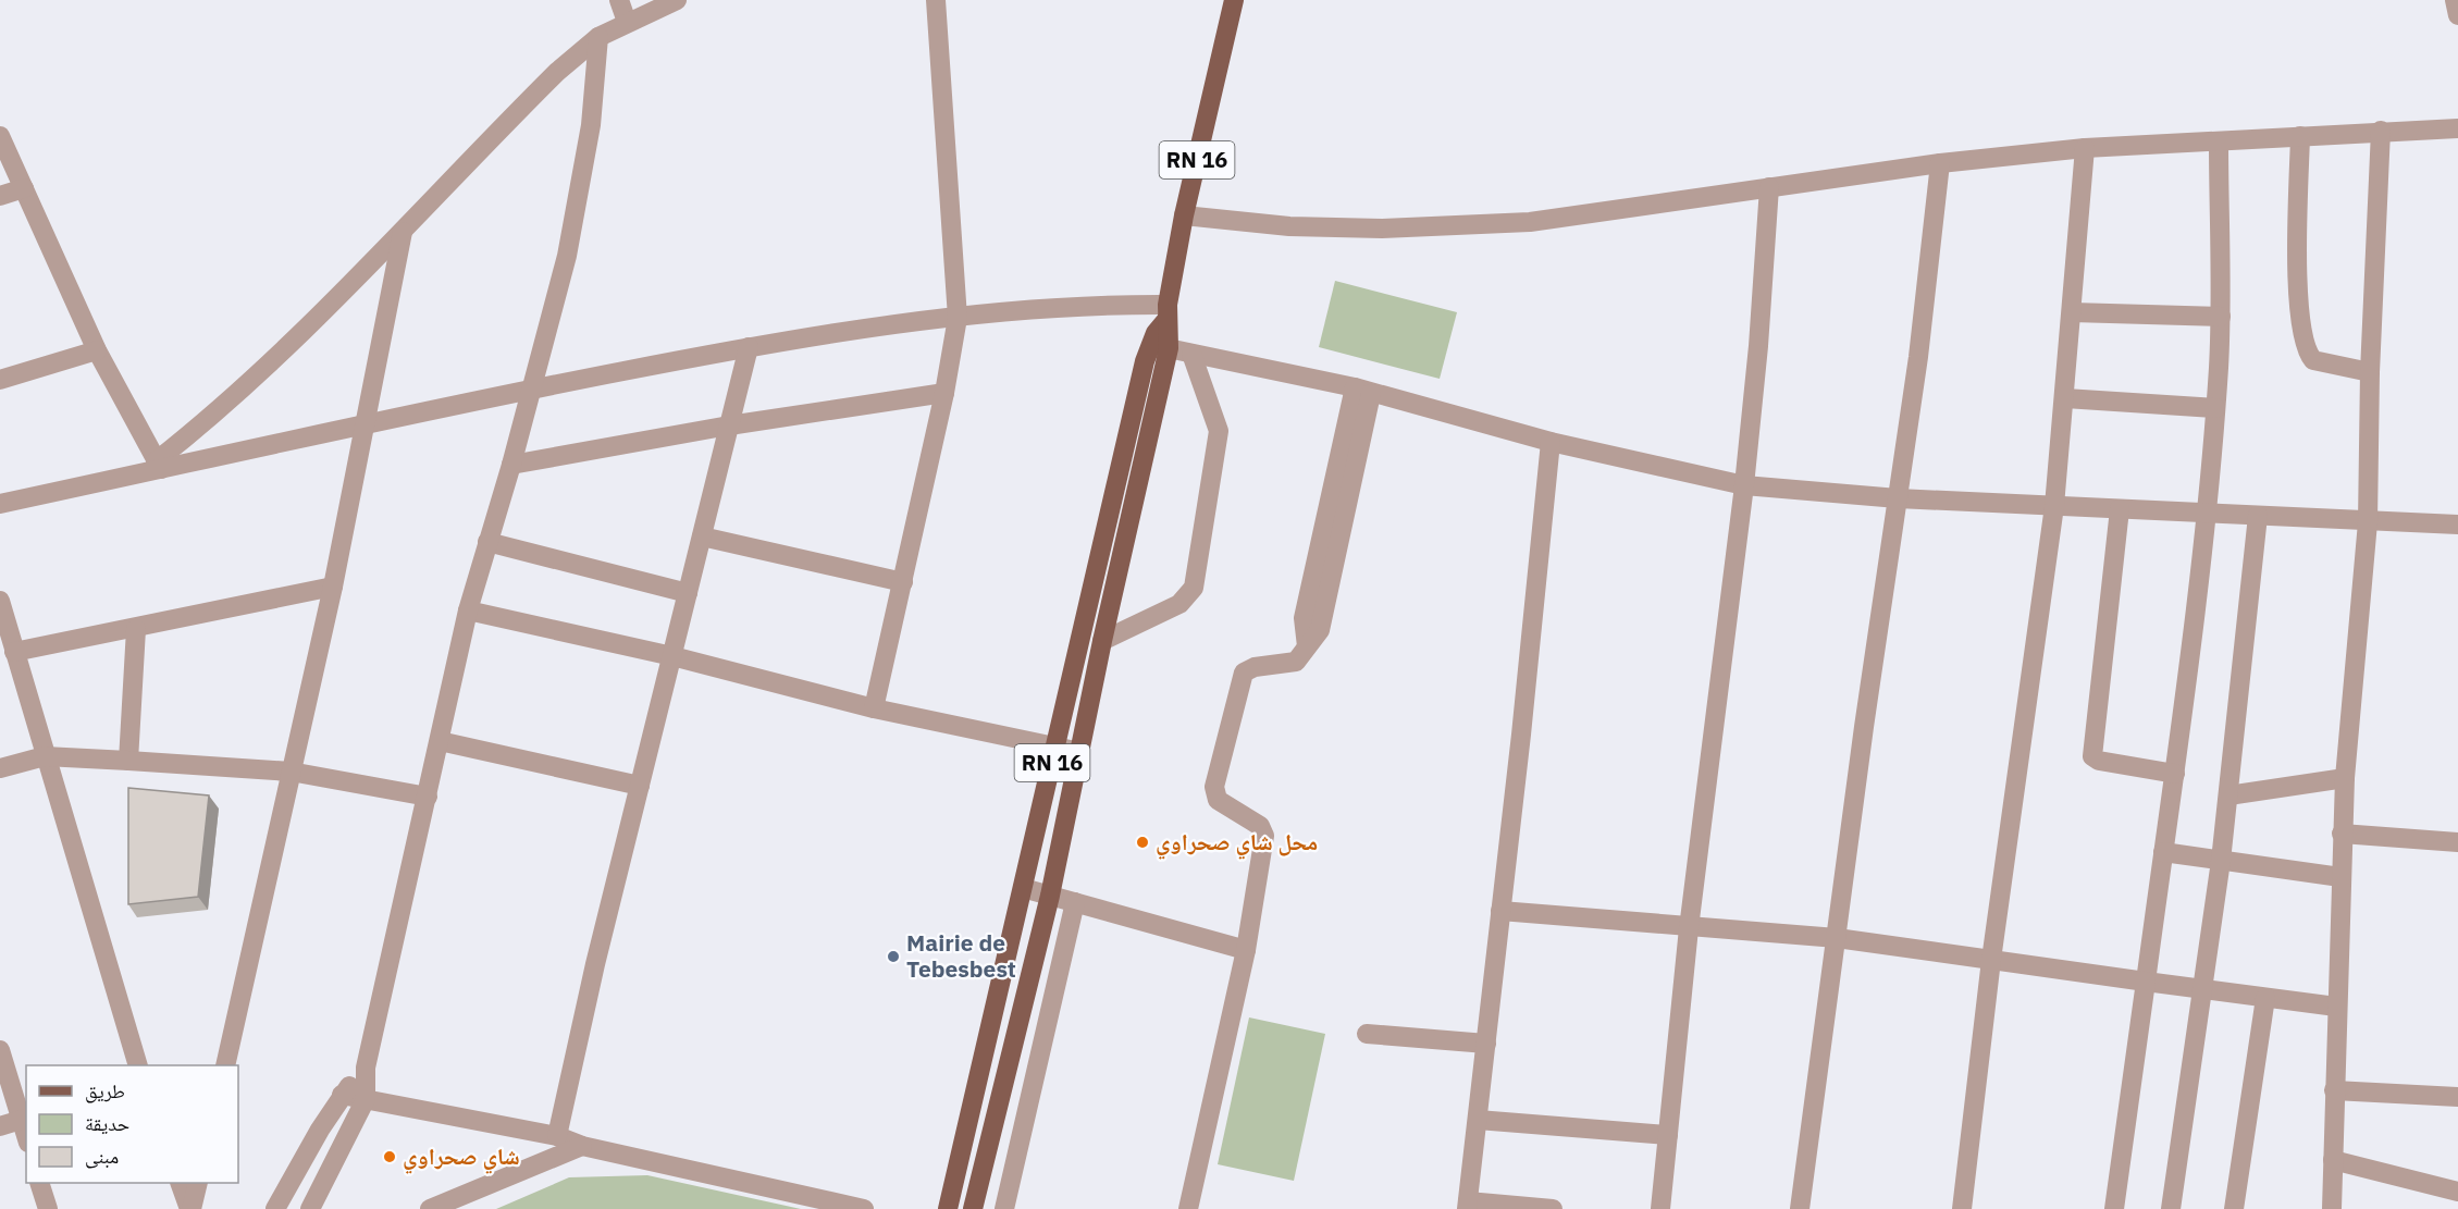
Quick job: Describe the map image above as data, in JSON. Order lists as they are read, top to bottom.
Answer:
{
  "streets": {
    "main road": ["RN 16"]
  },
  "places": ["محل شاي صحراوي", "Mairie de Tebesbest", "شاي صحراوي"],
  "legend": ["طريق", "حديقة", "مبنى"]
}
